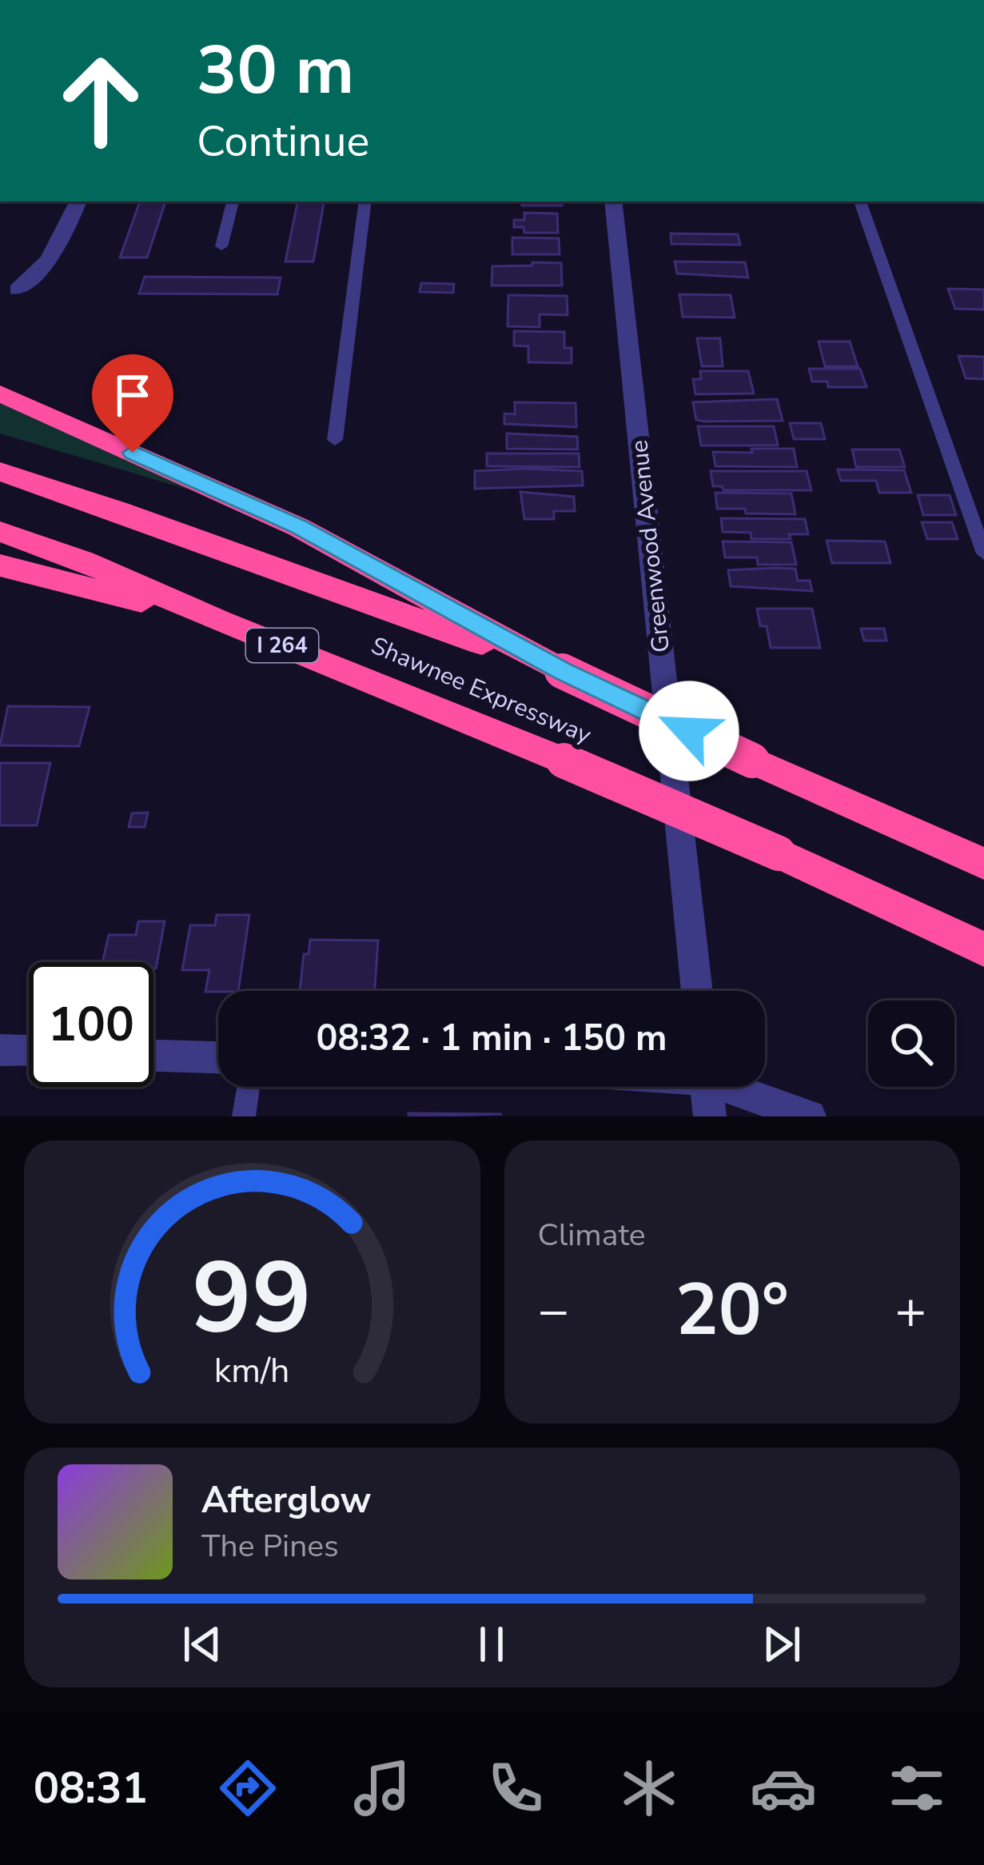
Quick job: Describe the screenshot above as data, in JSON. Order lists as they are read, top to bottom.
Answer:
{
  "streets": {
    "highway": ["I 264", "Shawnee Expressway"],
    "street": ["Greenwood Avenue"]
  },
  "page": {
    "turn": ["30 m", "Continue"],
    "limit": "100",
    "trip": "08:32 · 1 min · 150 m",
    "tile": "Climate",
    "heat": ["−", "20°", "+"],
    "song": ["Afterglow", "The Pines"],
    "tabs": "08:31",
    "gauge": ["99", "km/h"]
  }
}
